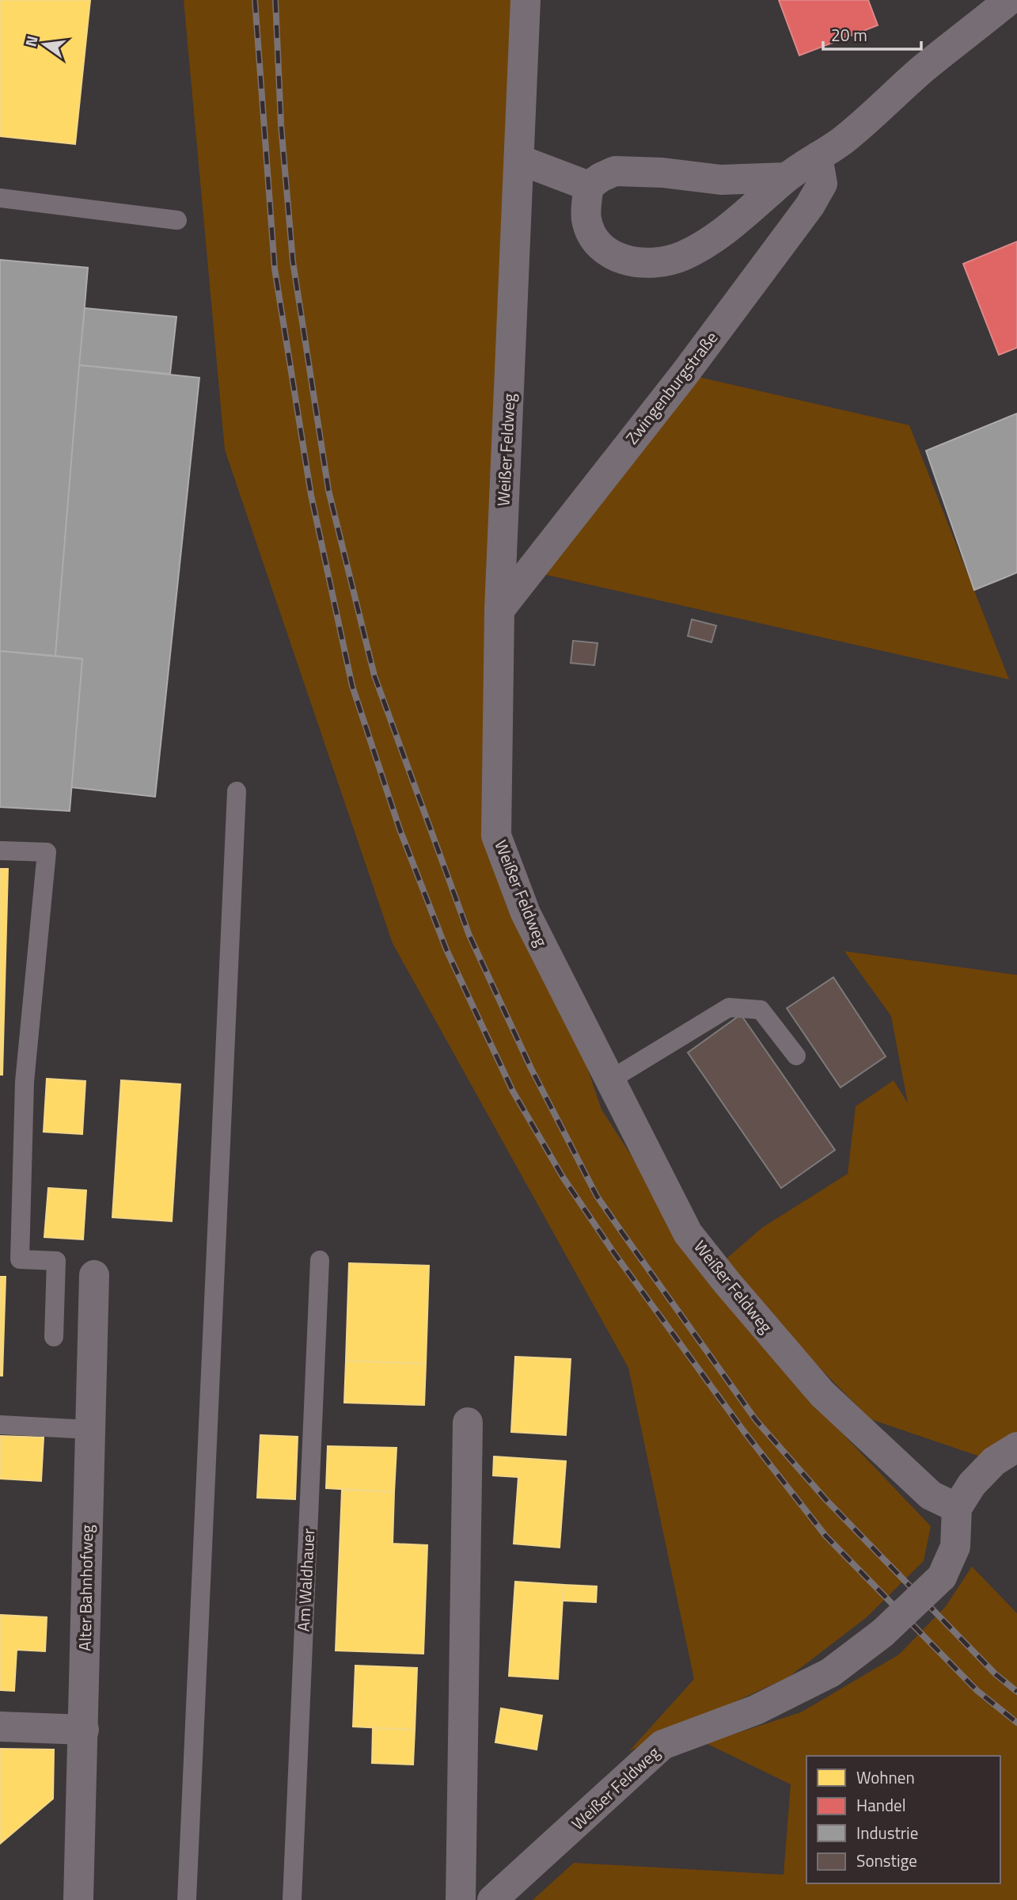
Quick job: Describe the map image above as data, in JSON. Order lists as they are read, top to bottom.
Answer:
{
  "streets": {
    "street": ["Zwingenburgstraße", "Weißer Feldweg", "Alter Bahnhofweg"],
    "lane": ["Am Waldhauer"]
  },
  "crossings": [
    ["Zwingenburgstraße", "Weißer Feldweg"]
  ],
  "legend": [
    "Wohnen",
    "Handel",
    "Industrie",
    "Sonstige"
  ],
  "scale_bar": "20 m",
  "north": "left"
}
